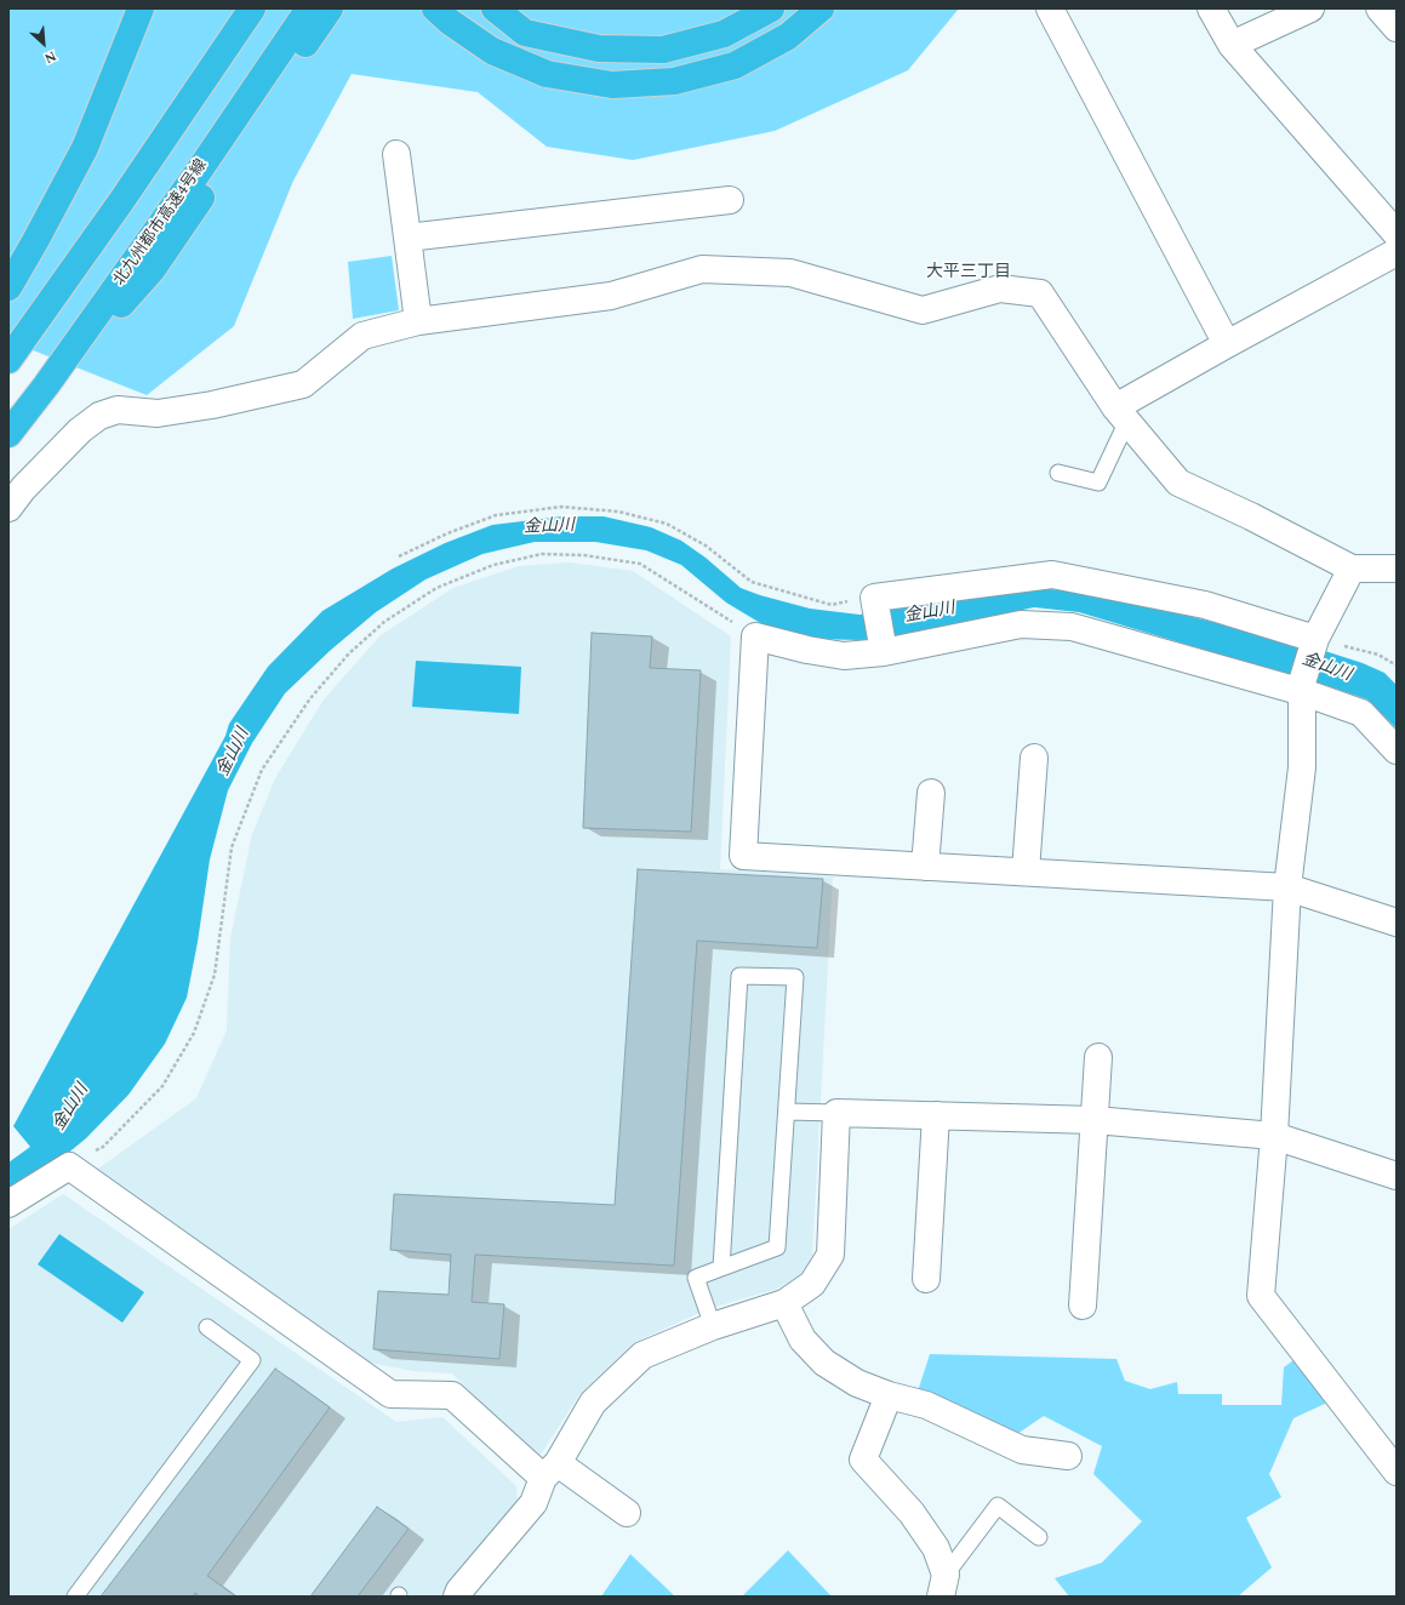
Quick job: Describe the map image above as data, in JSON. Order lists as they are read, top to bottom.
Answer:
{
  "streets": {
    "highway": ["北九州都市高速4号線"]
  },
  "districts": ["大平三丁目"],
  "water": ["金山川"],
  "north": "bottom right"
}
